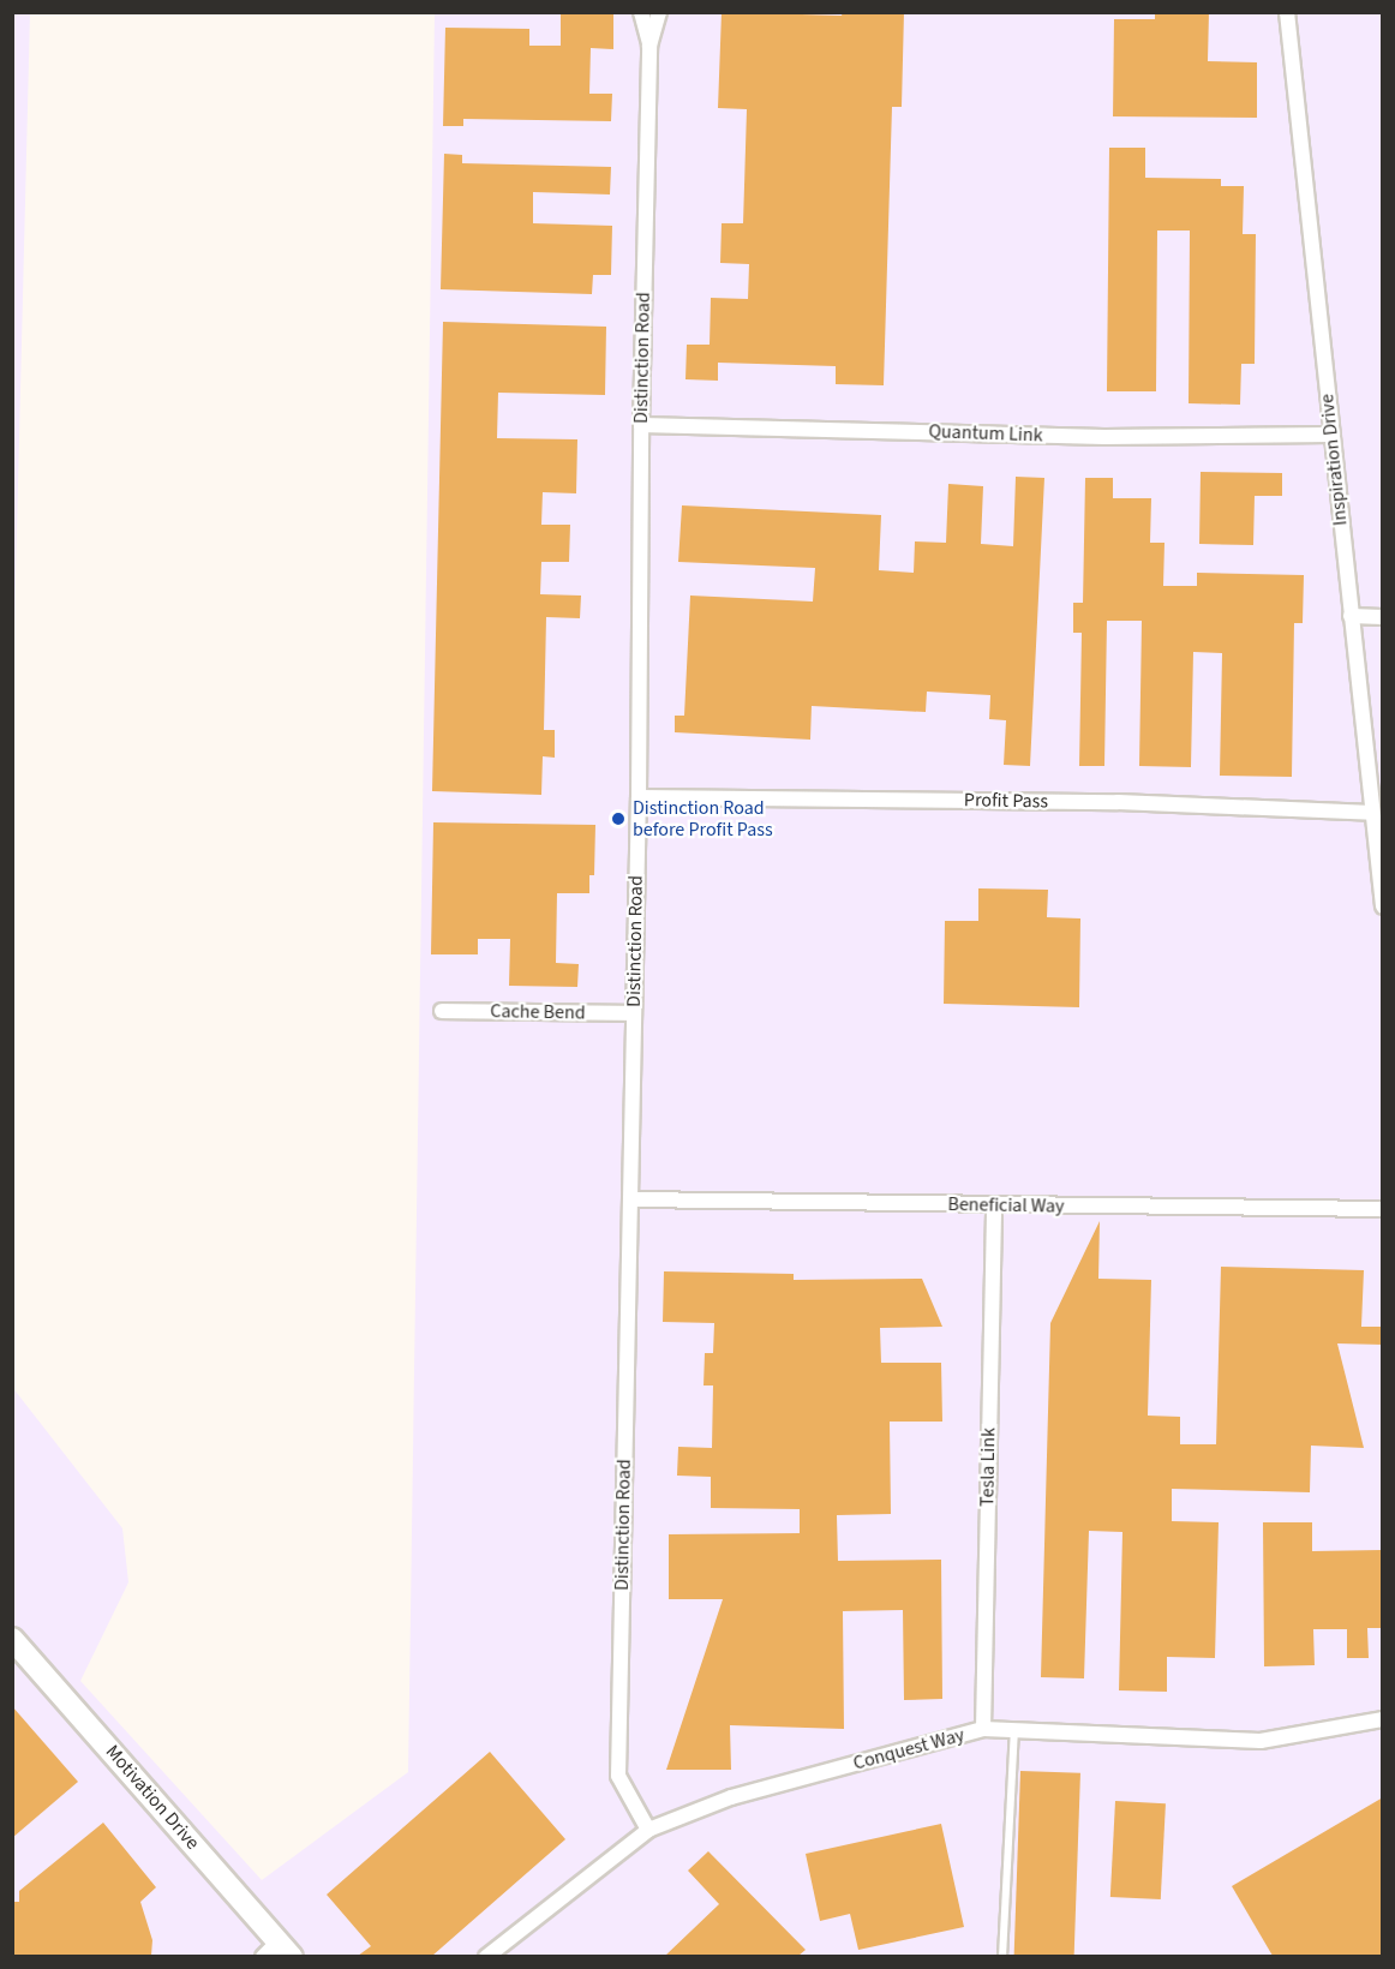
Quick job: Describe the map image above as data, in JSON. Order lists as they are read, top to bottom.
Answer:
{
  "streets": {
    "street": [
      "Distinction Road",
      "Quantum Link",
      "Inspiration Drive",
      "Profit Pass",
      "Cache Bend",
      "Beneficial Way",
      "Tesla Link",
      "Conquest Way",
      "Motivation Drive"
    ]
  },
  "crossings": [
    ["Distinction Road", "Quantum Link"],
    ["Distinction Road", "Profit Pass"],
    ["Distinction Road", "Cache Bend"],
    ["Distinction Road", "Beneficial Way"],
    ["Distinction Road", "Conquest Way"],
    ["Quantum Link", "Inspiration Drive"],
    ["Inspiration Drive", "Profit Pass"],
    ["Beneficial Way", "Tesla Link"],
    ["Tesla Link", "Conquest Way"]
  ],
  "places": ["Distinction Road before Profit Pass"]
}
